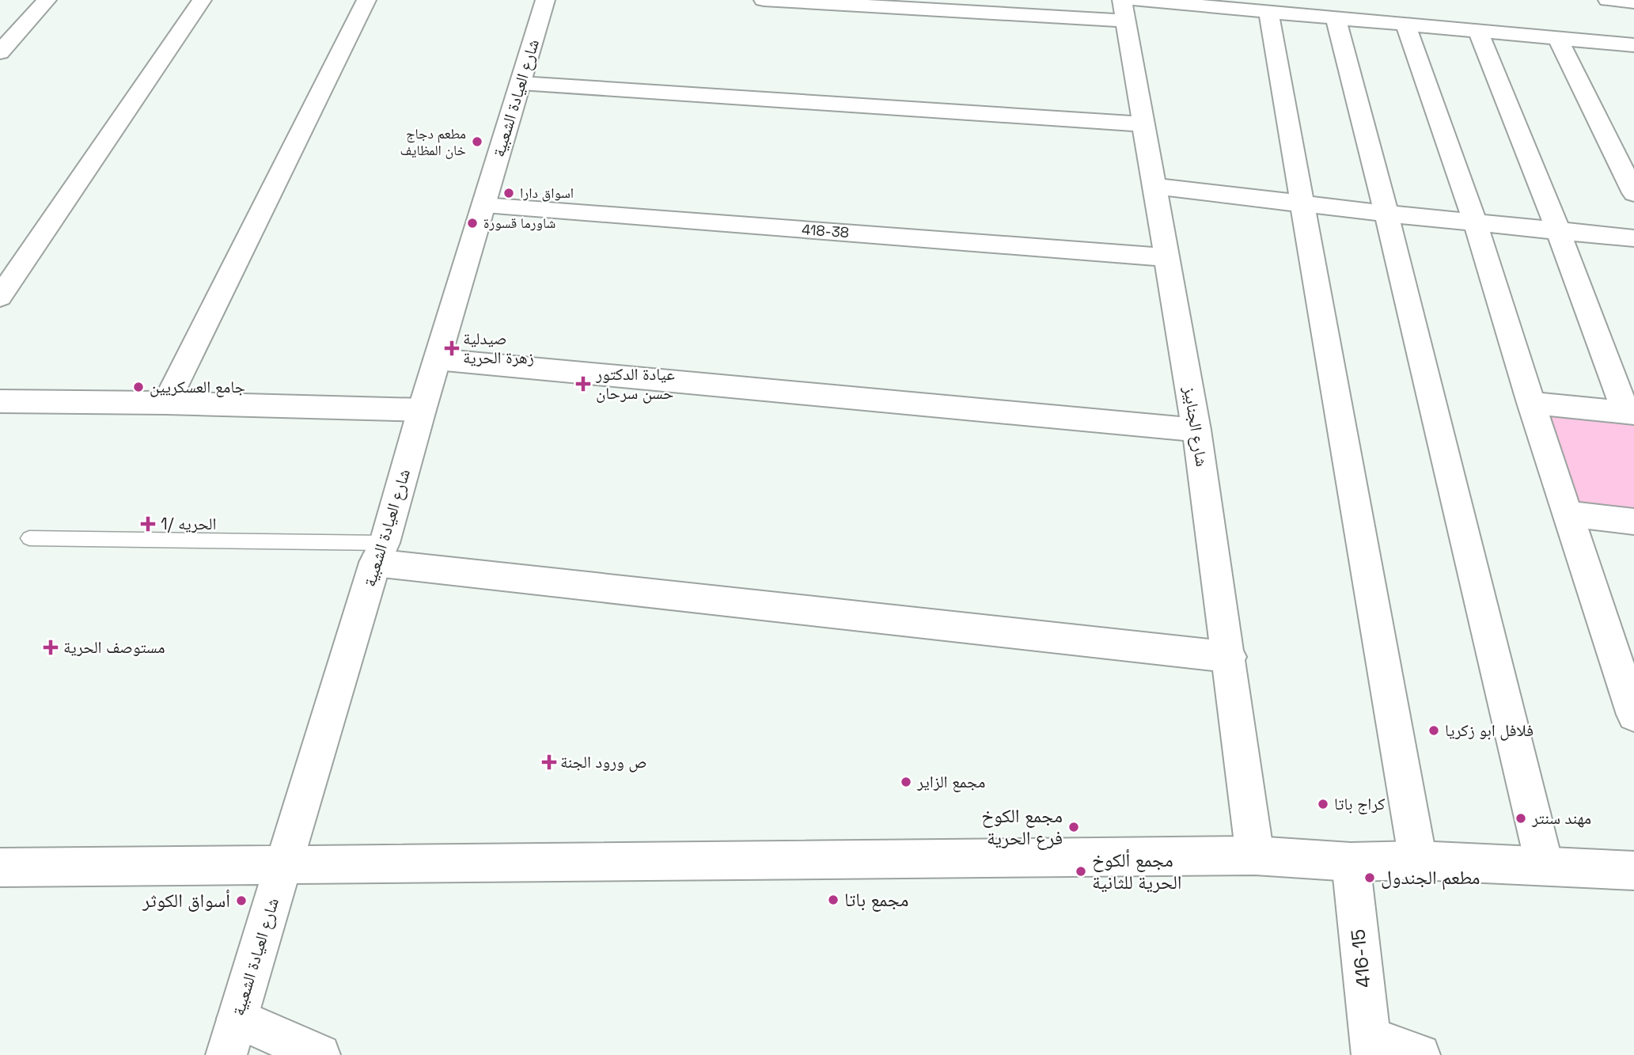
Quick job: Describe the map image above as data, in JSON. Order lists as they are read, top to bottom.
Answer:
{
  "streets": {
    "street": [
      "شارع العيادة الشعبية",
      "418-38",
      "شارع الجنابيز",
      "416-15"
    ]
  },
  "crossings": [
    ["شارع العيادة الشعبية", "418-38"],
    ["418-38", "شارع الجنابيز"]
  ],
  "places": {
    "other": [
      "مطعم دجاج خان المظايف",
      "اسواق دارا",
      "شاورما قسورة",
      "جامع العسكريين",
      "فلافل ابو زكريا",
      "مجمع الزاير",
      "كراج باتا",
      "مهند سنتر",
      "مجمع الكوخ فرع الحرية",
      "مجمع ألكوخ الحرية للثانية",
      "مطعم الجندول",
      "مجمع باتا",
      "أسواق الكوثر"
    ],
    "health": [
      "صيدلية زهرة الحرية",
      "عيادة الدكتور حسن سرحان",
      "الحريه /1",
      "مستوصف الحرية",
      "ص ورود الجنة"
    ]
  }
}
